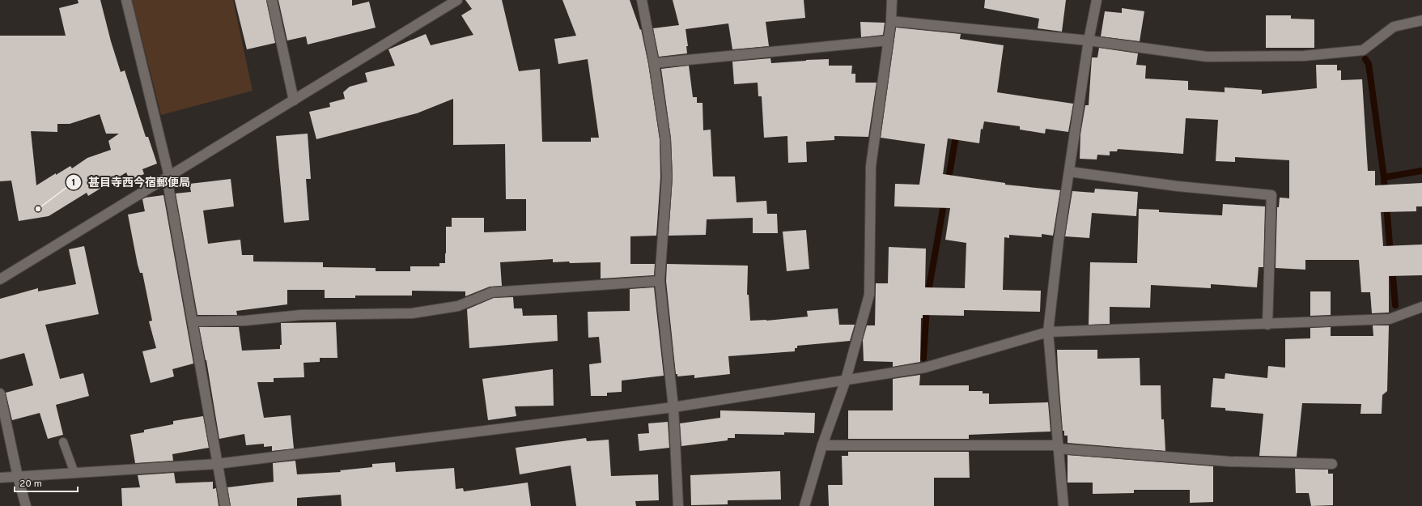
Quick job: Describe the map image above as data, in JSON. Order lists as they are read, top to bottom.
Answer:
{
  "places": ["甚目寺西今宿郵便局"],
  "scale_bar": "20 m"
}
